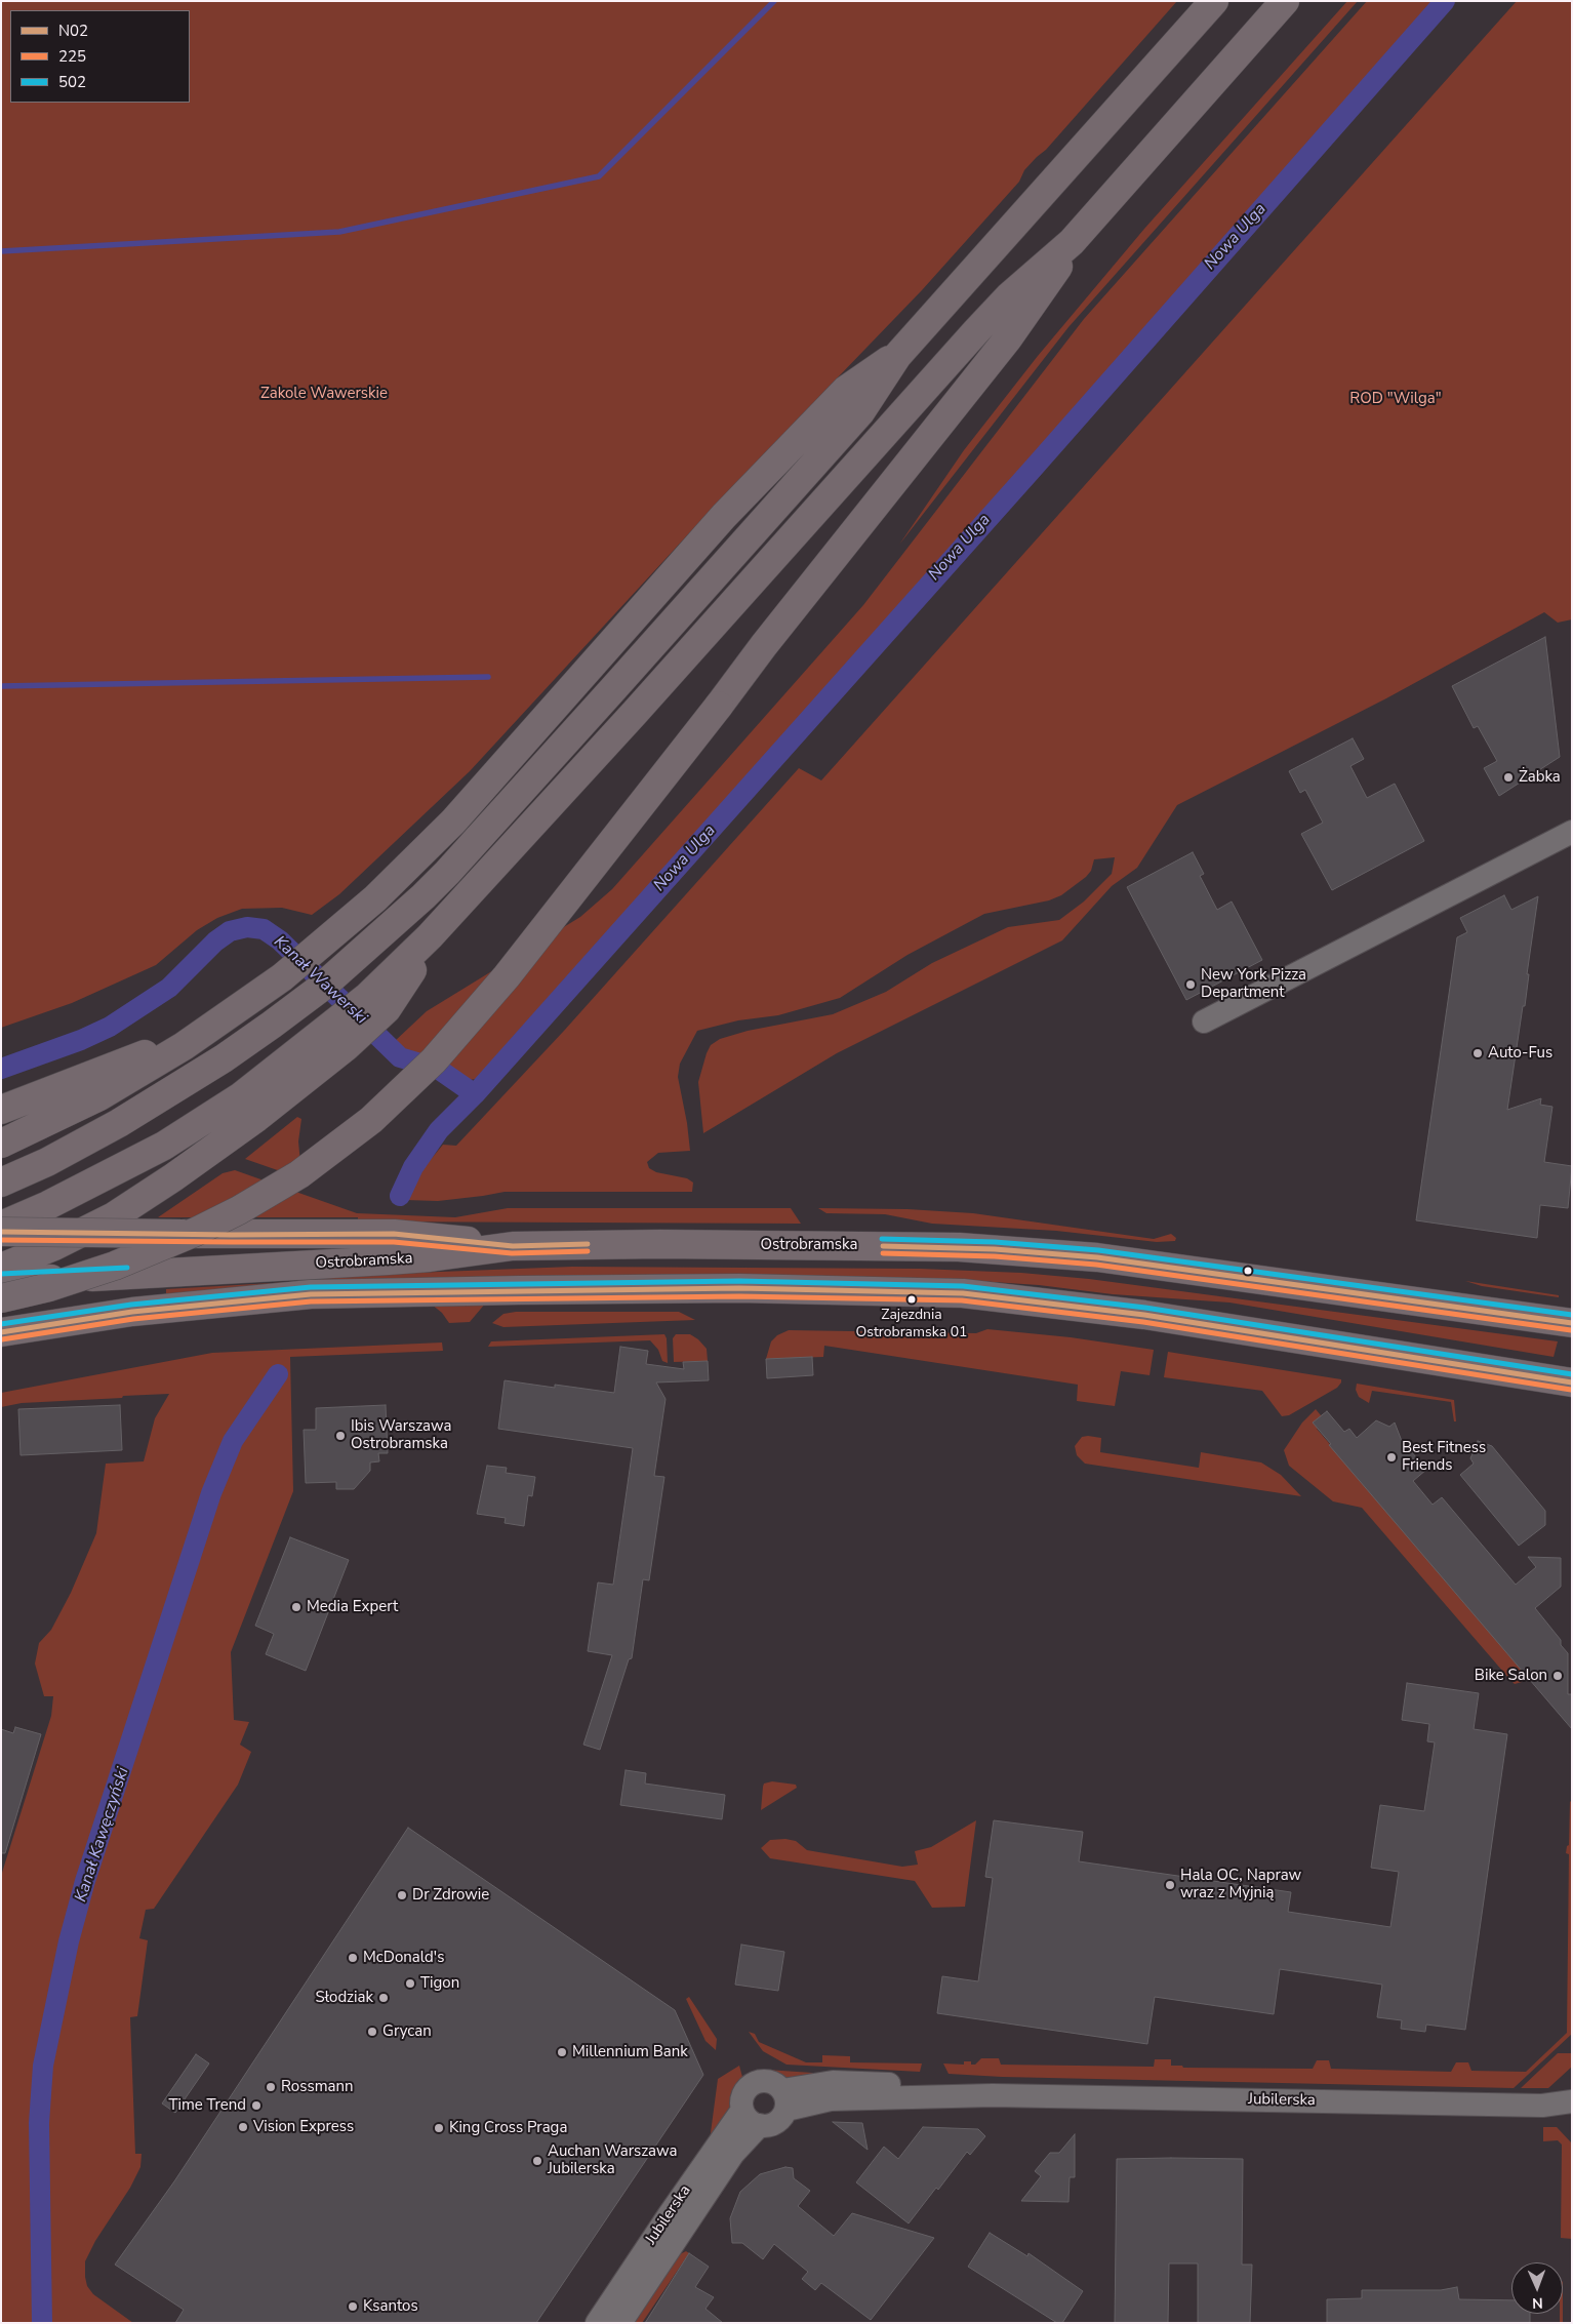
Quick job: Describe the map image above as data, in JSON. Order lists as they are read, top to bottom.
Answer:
{
  "streets": {
    "main road": ["Ostrobramska"],
    "street": ["Jubilerska"]
  },
  "water": ["Nowa Ulga", "Kanał Wawerski", "Kanał Kawęczyński"],
  "parks": ["Zakole Wawerskie", "ROD \"Wilga\""],
  "places": [
    "Żabka",
    "New York Pizza Department",
    "Auto-Fus",
    "Zajezdnia Ostrobramska 01",
    "Ibis Warszawa Ostrobramska",
    "Best Fitness Friends",
    "Media Expert",
    "Bike Salon",
    "Hala OC, Napraw wraz z Myjnią",
    "Dr Zdrowie",
    "McDonald's",
    "Tigon",
    "Słodziak",
    "Grycan",
    "Millennium Bank",
    "Rossmann",
    "Time Trend",
    "Vision Express",
    "King Cross Praga",
    "Auchan Warszawa Jubilerska",
    "Ksantos"
  ],
  "lines": ["transit line N02", "transit line 502", "transit line 225"],
  "legend": ["N02", "225", "502"],
  "north": "bottom"
}
